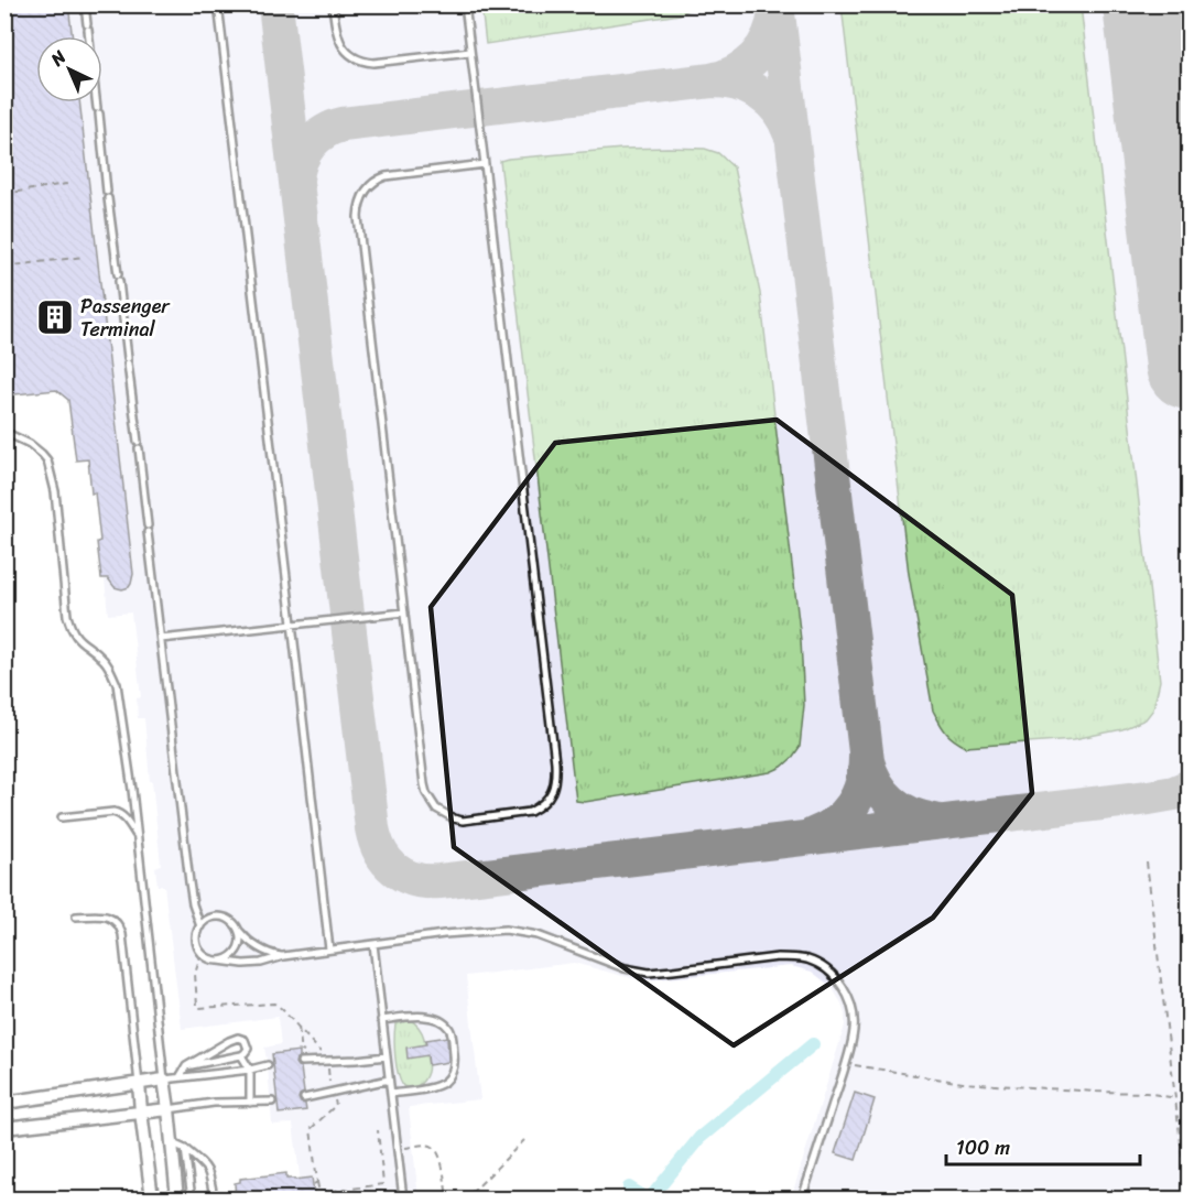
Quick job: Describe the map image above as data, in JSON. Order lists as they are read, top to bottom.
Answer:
{
  "places": {
    "building": ["Passenger Terminal"]
  },
  "scale_bar": "100 m",
  "north": "top left"
}
